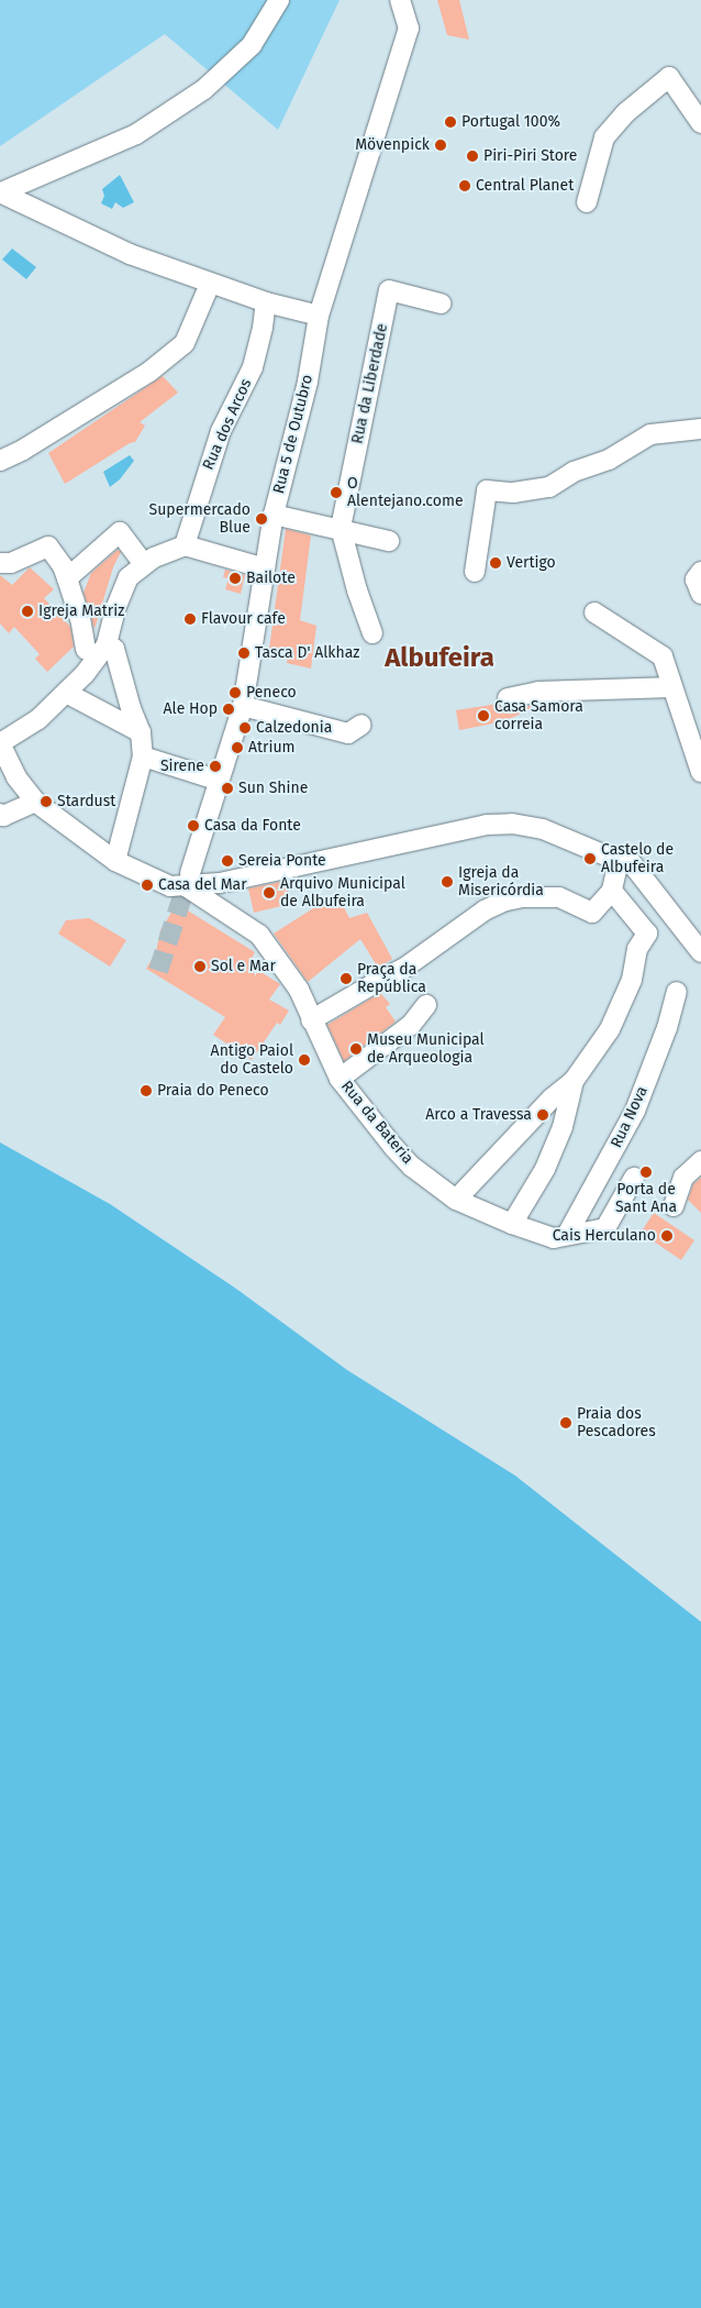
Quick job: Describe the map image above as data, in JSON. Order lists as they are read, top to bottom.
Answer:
{
  "streets": {
    "street": [
      "Rua da Liberdade",
      "Rua dos Arcos",
      "Rua 5 de Outubro",
      "Rua Nova",
      "Rua da Bateria"
    ]
  },
  "crossings": [
    ["Rua 5 de Outubro", "Rua da Bateria"],
    ["Rua Nova", "Rua da Bateria"]
  ],
  "districts": ["Albufeira"],
  "places": [
    "Portugal 100%",
    "Mövenpick",
    "Piri-Piri Store",
    "Central Planet",
    "O Alentejano.come",
    "Supermercado Blue",
    "Vertigo",
    "Bailote",
    "Igreja Matriz",
    "Flavour cafe",
    "Tasca D' Alkhaz",
    "Peneco",
    "Ale Hop",
    "Casa Samora correia",
    "Calzedonia",
    "Atrium",
    "Sirene",
    "Sun Shine",
    "Stardust",
    "Casa da Fonte",
    "Castelo de Albufeira",
    "Sereia Ponte",
    "Igreja da Misericórdia",
    "Casa del Mar",
    "Arquivo Municipal de Albufeira",
    "Sol e Mar",
    "Praça da República",
    "Museu Municipal de Arqueologia",
    "Antigo Paiol do Castelo",
    "Praia do Peneco",
    "Arco a Travessa",
    "Porta de Sant Ana",
    "Cais Herculano",
    "Praia dos Pescadores"
  ]
}
